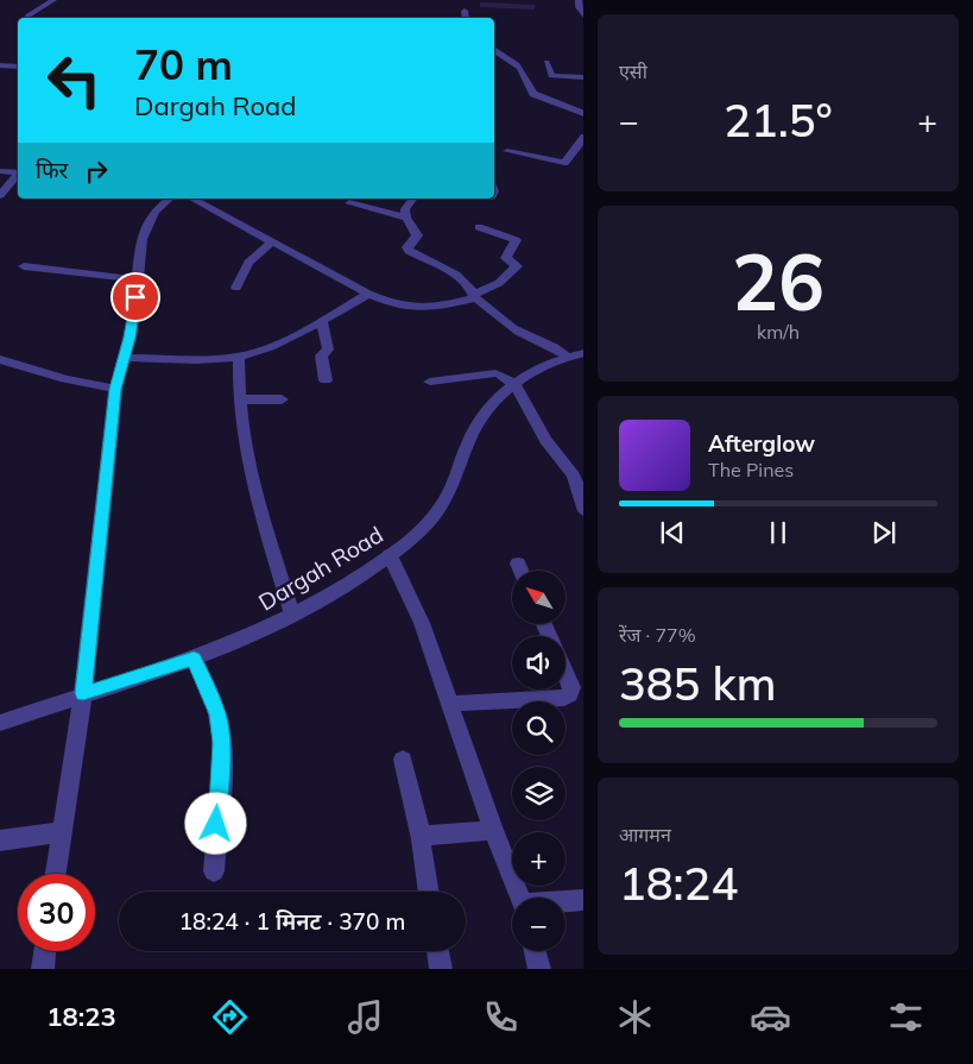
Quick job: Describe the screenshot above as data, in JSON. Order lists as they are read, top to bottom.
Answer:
{
  "streets": {
    "street": ["Dargah Road"]
  },
  "north": "top left",
  "page": {
    "tile": [
      "एसी",
      ["26", "km/h"],
      ["रेंज · 77%", "385 km"],
      ["आगमन", "18:24"]
    ],
    "turn": ["70 m", "Dargah Road"],
    "heat": ["−", "21.5°", "+"],
    "then": "फिर",
    "song": ["Afterglow", "The Pines"],
    "map_buttons": ["+", "−"],
    "limit": "30",
    "trip": "18:24 · 1 मिनट · 370 m",
    "tabs": "18:23"
  }
}
